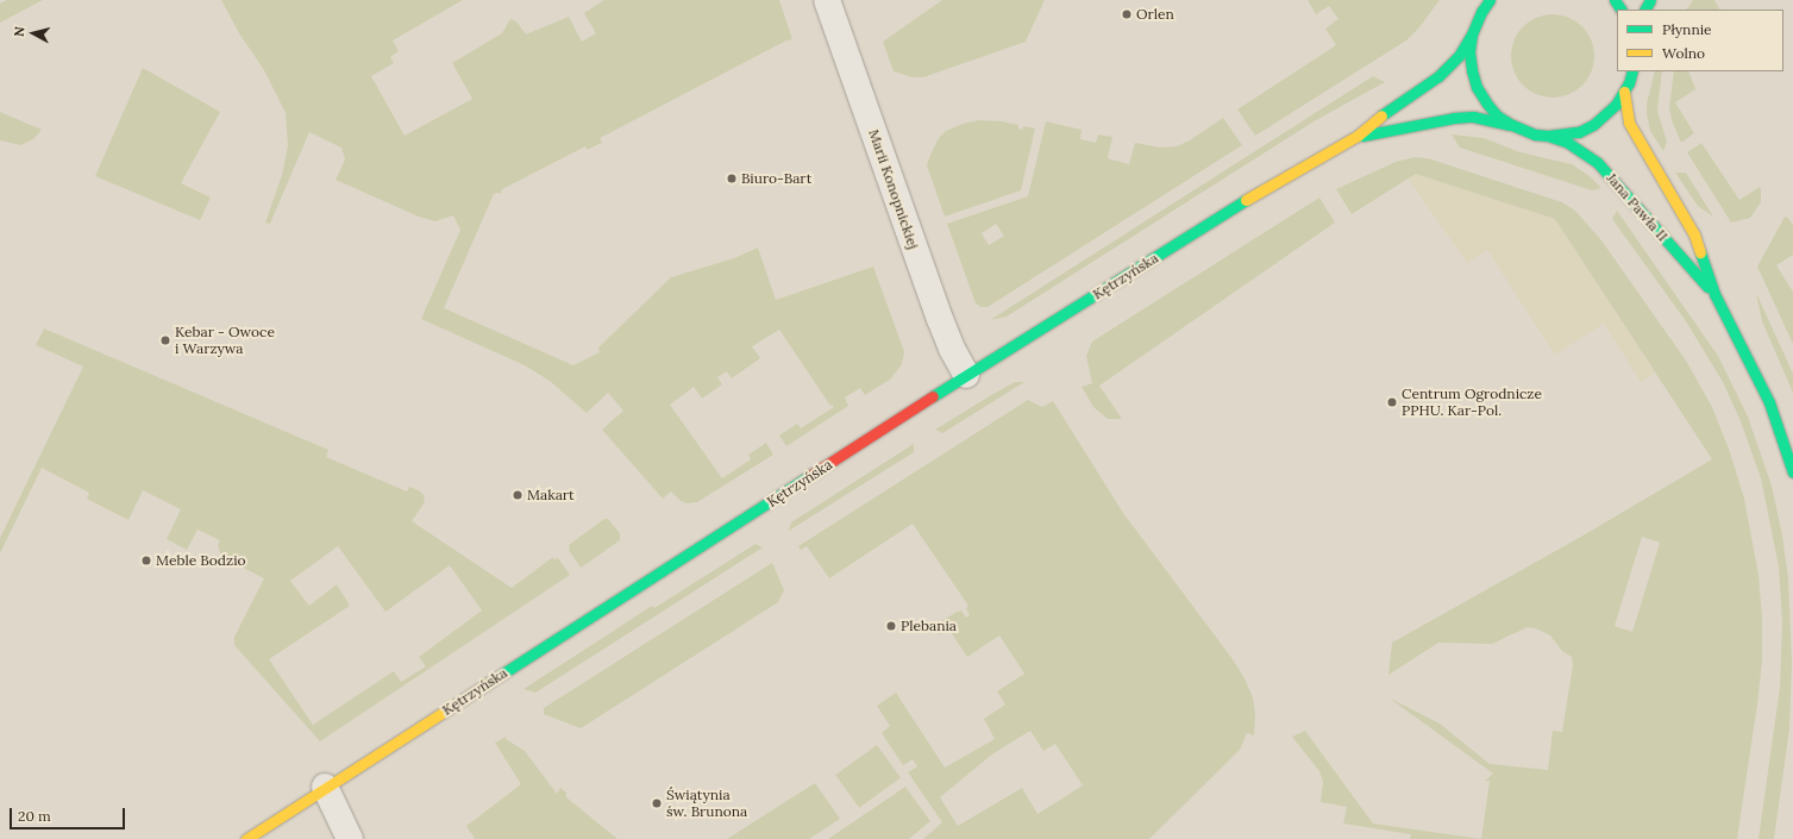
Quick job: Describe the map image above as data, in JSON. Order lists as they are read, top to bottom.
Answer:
{
  "streets": {
    "street": ["Marii Konopnickiej", "Jana Pawła II", "Kętrzyńska"]
  },
  "crossings": [
    ["Marii Konopnickiej", "Kętrzyńska"]
  ],
  "places": [
    "Orlen",
    "Biuro-Bart",
    "Kebar - Owoce i Warzywa",
    "Centrum Ogrodnicze PPHU. Kar-Pol.",
    "Makart",
    "Meble Bodzio",
    "Plebania",
    "Świątynia św. Brunona"
  ],
  "legend": ["Płynnie", "Wolno"],
  "scale_bar": "20 m",
  "north": "left"
}
